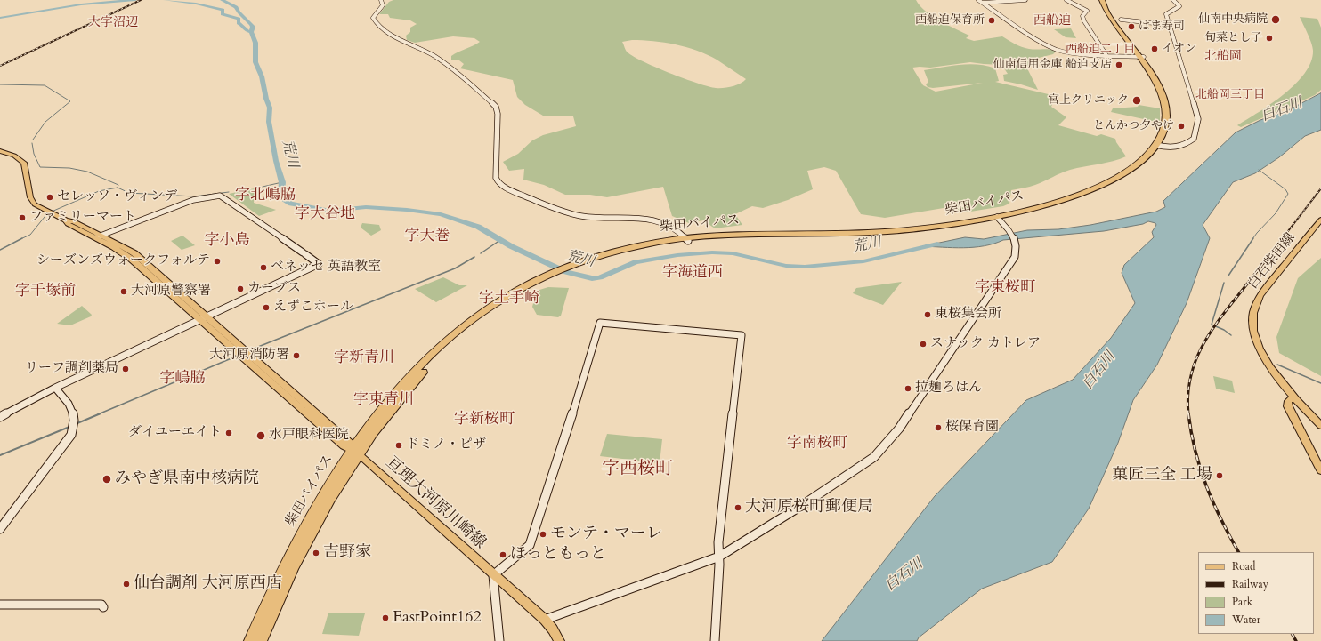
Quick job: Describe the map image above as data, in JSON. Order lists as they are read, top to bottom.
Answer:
{
  "streets": {
    "highway": ["柴田バイパス"],
    "main road": ["白石柴田線", "亘理大河原川崎線"]
  },
  "crossings": [
    ["柴田バイパス", "亘理大河原川崎線"]
  ],
  "districts": [
    "西船迫",
    "大字沼辺",
    "西船迫二丁目",
    "北船岡",
    "北船岡三丁目",
    "字北嶋脇",
    "字大谷地",
    "字大巻",
    "字小島",
    "字海道西",
    "字東桜町",
    "字千塚前",
    "字土手崎",
    "字新青川",
    "字嶋脇",
    "字東青川",
    "字新桜町",
    "字南桜町",
    "字西桜町"
  ],
  "water": ["白石川", "荒川"],
  "places": [
    "仙南中央病院",
    "西船迫保育所",
    "はま寿司",
    "旬菜とし子",
    "イオン",
    "仙南信用金庫 船迫支店",
    "宮上クリニック",
    "とんかつ夕やけ",
    "セレッソ・ヴィンデ",
    "ファミリーマート",
    "シーズンズウォークフォルテ",
    "ベネッセ 英語教室",
    "カーブス",
    "大河原警察署",
    "えずこホール",
    "東桜集会所",
    "スナック カトレア",
    "大河原消防署",
    "リーフ調剤薬局",
    "拉麺ろはん",
    "桜保育園",
    "ダイユーエイト",
    "水戸眼科医院",
    "ドミノ・ピザ",
    "菓匠三全 工場",
    "みやぎ県南中核病院",
    "大河原桜町郵便局",
    "モンテ・マーレ",
    "吉野家",
    "ほっともっと",
    "仙台調剤 大河原西店",
    "EastPoint162"
  ],
  "legend": [
    "Road",
    "Railway",
    "Park",
    "Water"
  ]
}
